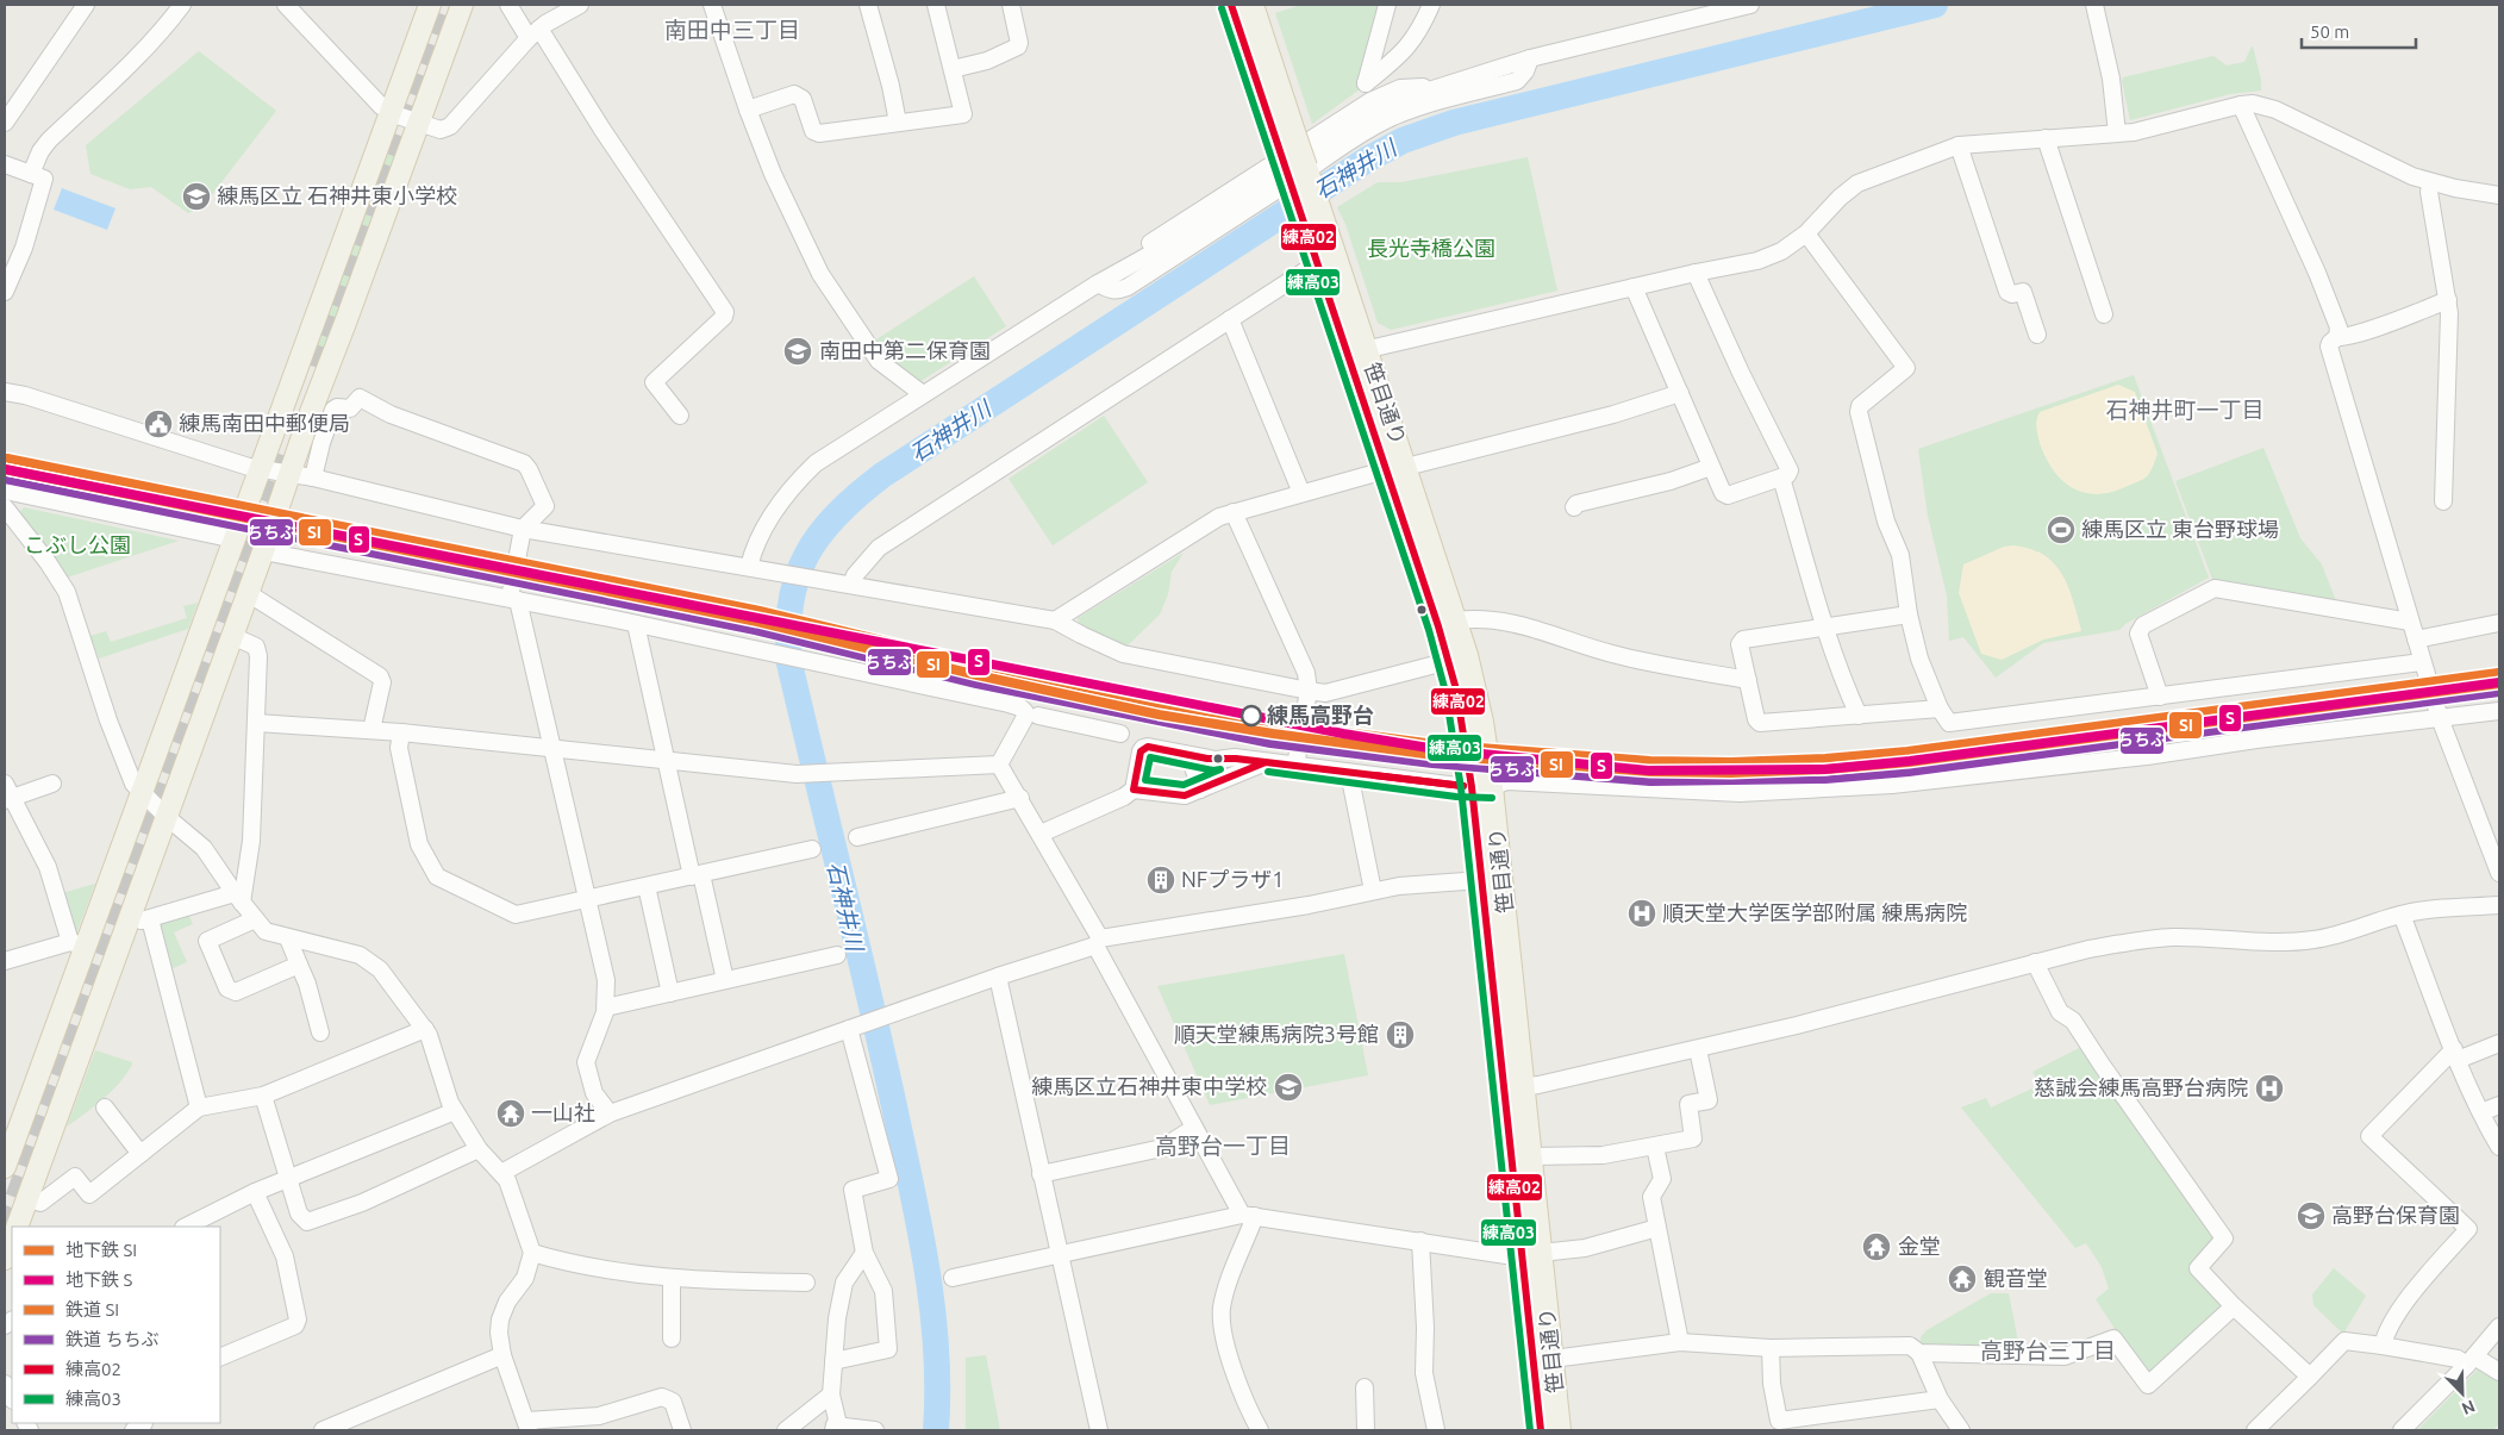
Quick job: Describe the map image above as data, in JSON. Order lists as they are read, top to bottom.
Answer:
{
  "streets": {
    "main road": ["笹目通り"]
  },
  "districts": [
    "南田中三丁目",
    "石神井町一丁目",
    "高野台一丁目",
    "高野台三丁目"
  ],
  "water": ["石神井川"],
  "parks": ["長光寺橋公園", "こぶし公園"],
  "places": {
    "school or university": [
      "練馬区立 石神井東小学校",
      "南田中第二保育園",
      "練馬区立石神井東中学校",
      "高野台保育園"
    ],
    "public building": ["練馬南田中郵便局"],
    "sports": ["練馬区立 東台野球場"],
    "other": ["練馬高野台"],
    "building": ["NFプラザ1", "順天堂練馬病院3号館"],
    "hospital": ["順天堂大学医学部附属 練馬病院", "慈誠会練馬高野台病院"],
    "temple": ["一山社", "金堂", "観音堂"]
  },
  "lines": [
    "transit line 練高02",
    "transit line 練高03",
    "rail line SI",
    "metro line SI",
    "metro line S",
    "rail line ちちぶ"
  ],
  "legend": [
    "地下鉄 SI",
    "地下鉄 S",
    "鉄道 SI",
    "鉄道 ちちぶ",
    "練高02",
    "練高03"
  ],
  "scale_bar": "50 m",
  "north": "bottom right"
}
